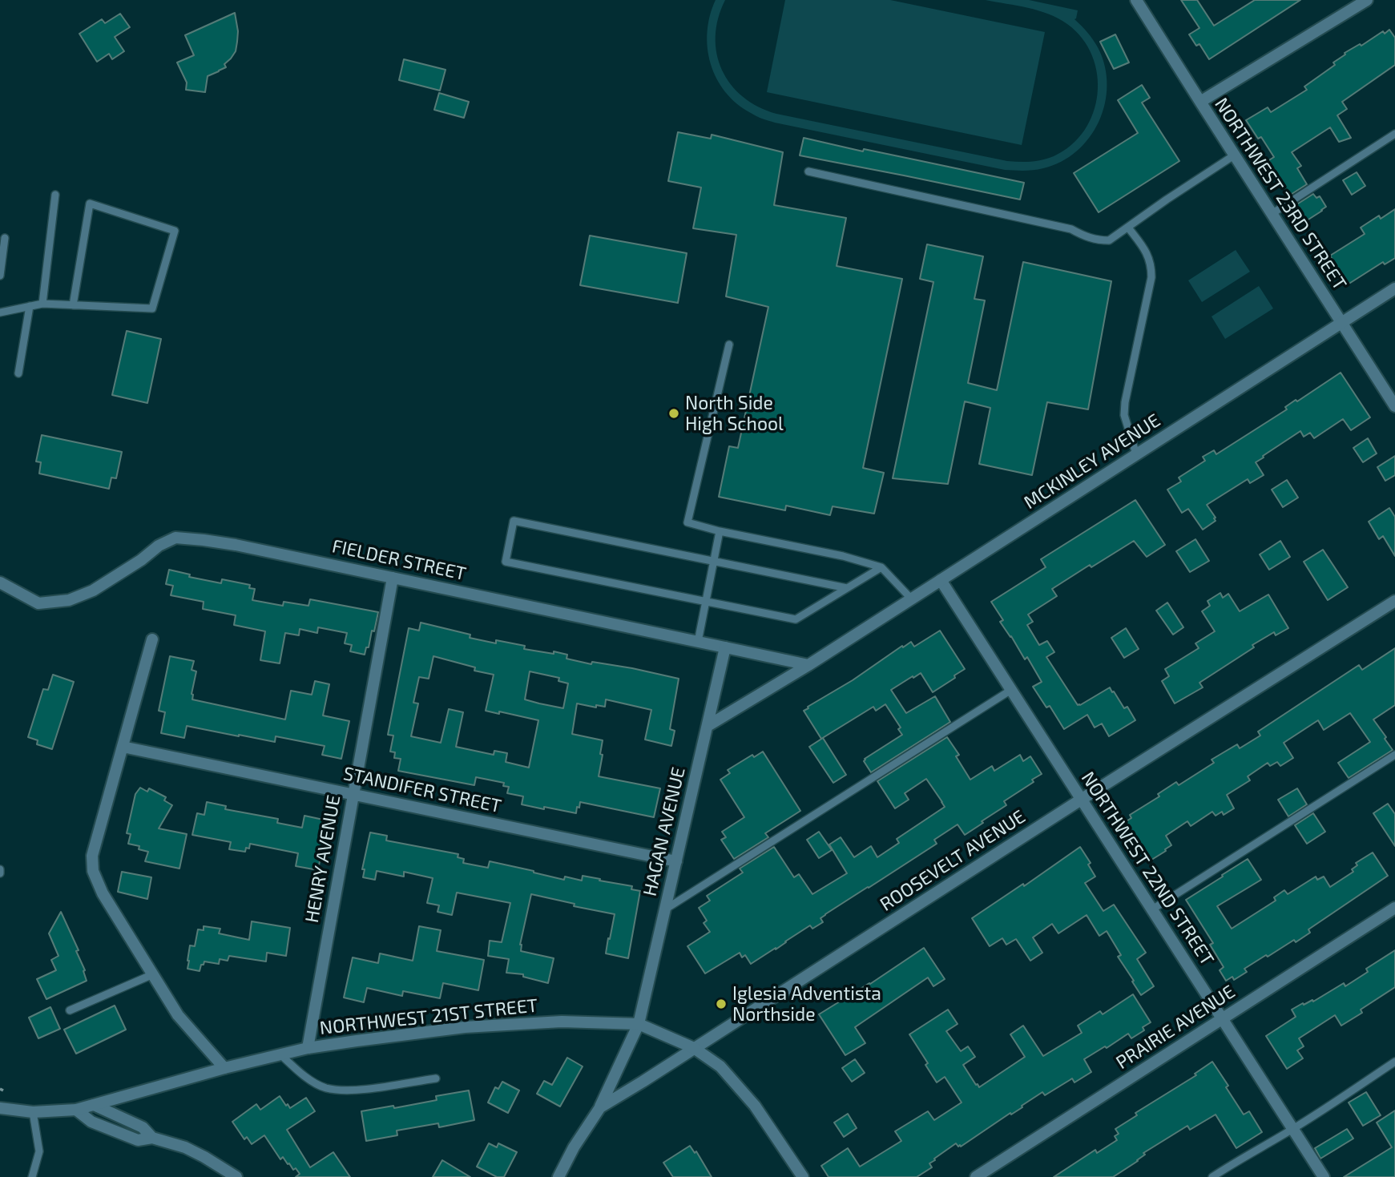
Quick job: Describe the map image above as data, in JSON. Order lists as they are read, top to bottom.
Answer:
{
  "streets": {
    "street": [
      "NORTHWEST 23RD STREET",
      "MCKINLEY AVENUE",
      "FIELDER STREET",
      "STANDIFER STREET",
      "HAGAN AVENUE",
      "HENRY AVENUE",
      "ROOSEVELT AVENUE",
      "NORTHWEST 22ND STREET",
      "NORTHWEST 21ST STREET",
      "PRAIRIE AVENUE"
    ]
  },
  "crossings": [
    ["NORTHWEST 23RD STREET", "MCKINLEY AVENUE"],
    ["MCKINLEY AVENUE", "FIELDER STREET"],
    ["MCKINLEY AVENUE", "HAGAN AVENUE"],
    ["MCKINLEY AVENUE", "NORTHWEST 22ND STREET"],
    ["FIELDER STREET", "HAGAN AVENUE"],
    ["FIELDER STREET", "HENRY AVENUE"],
    ["STANDIFER STREET", "HAGAN AVENUE"],
    ["STANDIFER STREET", "HENRY AVENUE"],
    ["HAGAN AVENUE", "ROOSEVELT AVENUE"],
    ["HAGAN AVENUE", "NORTHWEST 21ST STREET"],
    ["HENRY AVENUE", "NORTHWEST 21ST STREET"],
    ["ROOSEVELT AVENUE", "NORTHWEST 22ND STREET"],
    ["ROOSEVELT AVENUE", "NORTHWEST 21ST STREET"],
    ["NORTHWEST 22ND STREET", "PRAIRIE AVENUE"]
  ],
  "places": ["North Side High School", "Iglesia Adventista Northside"]
}
